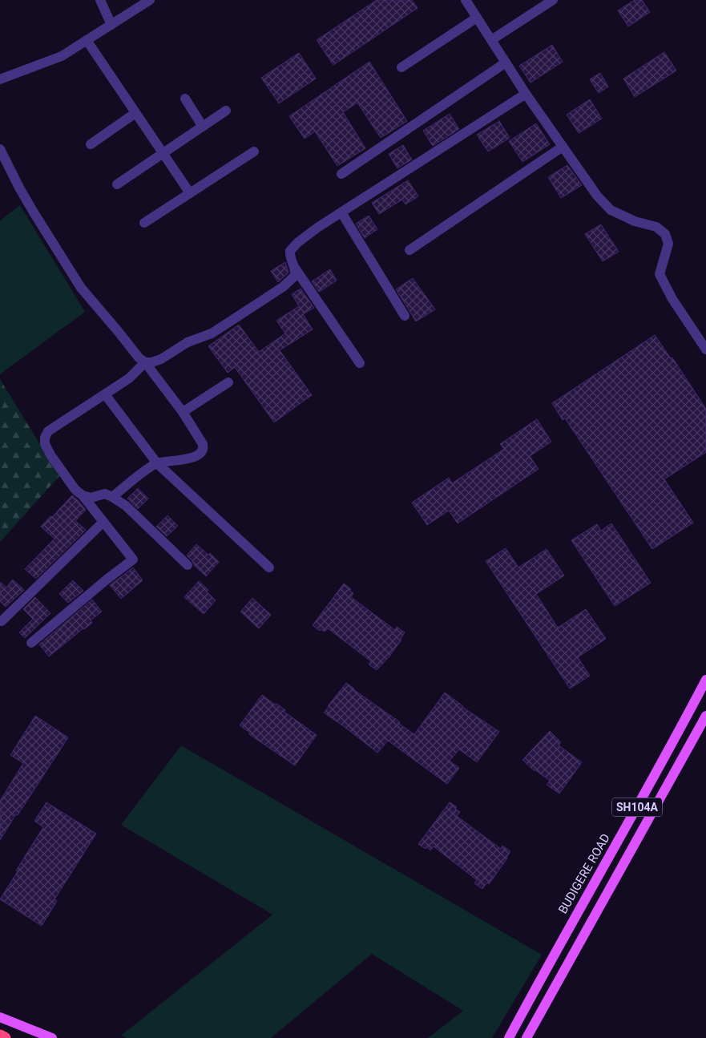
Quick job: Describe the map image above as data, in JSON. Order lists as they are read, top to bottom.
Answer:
{
  "streets": {
    "main road": ["SH104A", "BUDIGERE ROAD"]
  }
}
